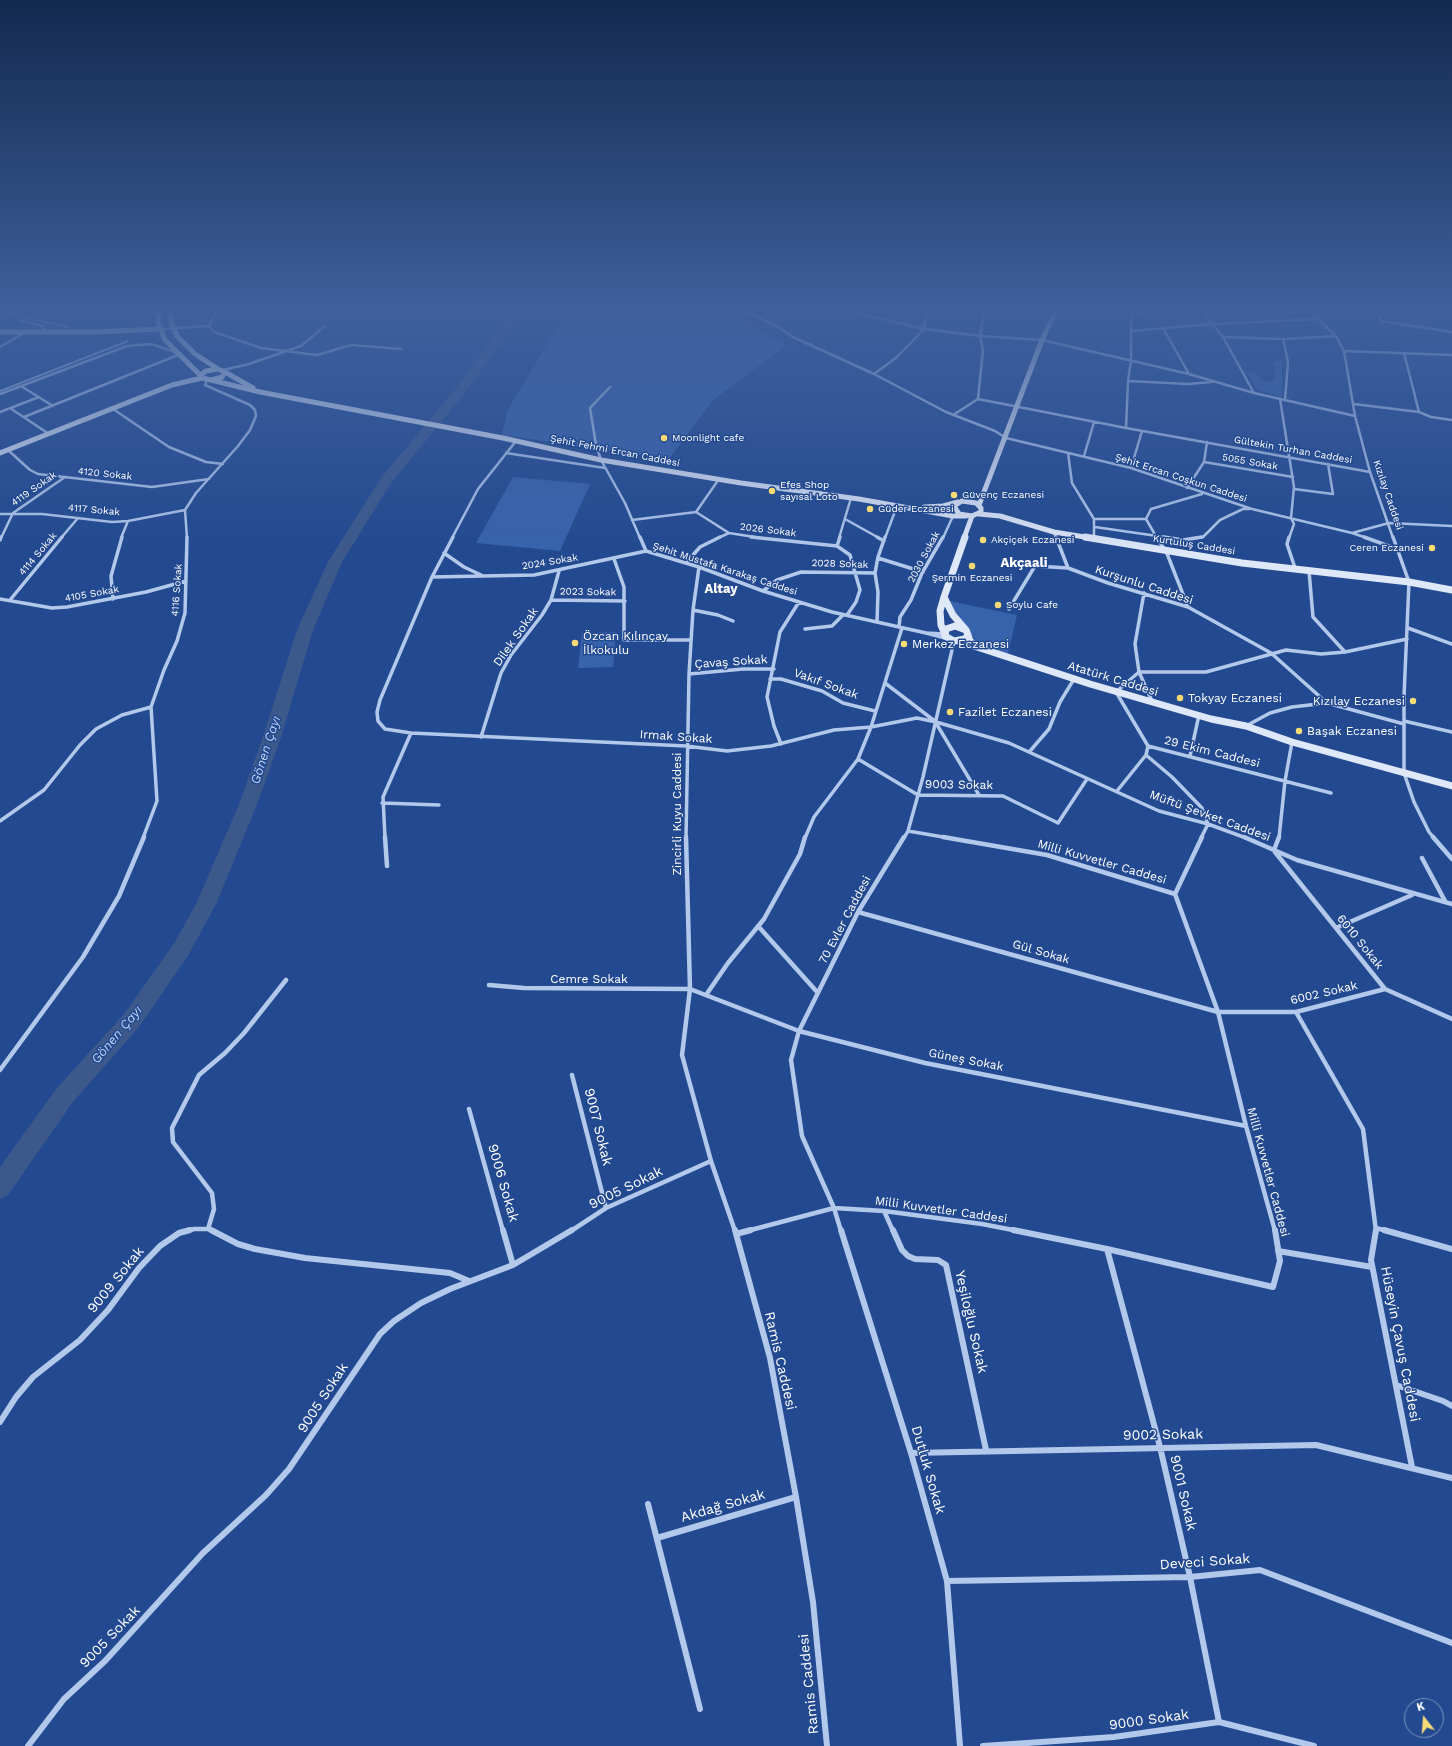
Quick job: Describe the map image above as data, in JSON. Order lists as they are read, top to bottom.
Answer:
{
  "streets": {
    "main road": ["Şehit Fehmi Ercan Caddesi", "Kurtuluş Caddesi", "Atatürk Caddesi"],
    "street": [
      "Gültekin Turhan Caddesi",
      "5055 Sokak",
      "4120 Sokak",
      "Şehit Ercan Coşkun Caddesi",
      "4119 Sokak",
      "Kızılay Caddesi",
      "4117 Sokak",
      "2026 Sokak",
      "4114 Sokak",
      "2030 Sokak",
      "2024 Sokak",
      "2028 Sokak",
      "Şehit Mustafa Karakaş Caddesi",
      "Kurşunlu Caddesi",
      "4116 Sokak",
      "2023 Sokak",
      "4105 Sokak",
      "Dilek Sokak",
      "Çavaş Sokak",
      "Vakıf Sokak",
      "Irmak Sokak",
      "29 Ekim Caddesi",
      "9003 Sokak",
      "Zincirli Kuyu Caddesi",
      "Müftü Şevket Caddesi",
      "Milli Kuvvetler Caddesi",
      "70 Evler Caddesi",
      "6010 Sokak",
      "Gül Sokak",
      "Cemre Sokak",
      "6002 Sokak",
      "Güneş Sokak",
      "9007 Sokak",
      "9006 Sokak",
      "9005 Sokak",
      "9009 Sokak",
      "Yeşiloğlu Sokak",
      "Hüseyin Çavuş Caddesi",
      "Ramis Caddesi",
      "9002 Sokak",
      "Dutluk Sokak",
      "9001 Sokak",
      "Akdağ Sokak",
      "Deveci Sokak",
      "9000 Sokak"
    ]
  },
  "crossings": [
    ["Gültekin Turhan Caddesi", "Kızılay Caddesi"],
    ["Şehit Fehmi Ercan Caddesi", "Kurtuluş Caddesi"],
    ["Şehit Fehmi Ercan Caddesi", "2030 Sokak"],
    ["Şehit Fehmi Ercan Caddesi", "Şehit Mustafa Karakaş Caddesi"],
    ["Şehit Fehmi Ercan Caddesi", "Irmak Sokak"],
    ["4120 Sokak", "4119 Sokak"],
    ["Şehit Ercan Coşkun Caddesi", "Kızılay Caddesi"],
    ["4119 Sokak", "4117 Sokak"],
    ["Kızılay Caddesi", "Kurtuluş Caddesi"],
    ["Kızılay Caddesi", "Atatürk Caddesi"],
    ["4117 Sokak", "4114 Sokak"],
    ["4117 Sokak", "4116 Sokak"],
    ["4114 Sokak", "4105 Sokak"],
    ["2030 Sokak", "Şehit Mustafa Karakaş Caddesi"],
    ["2030 Sokak", "Vakıf Sokak"],
    ["2030 Sokak", "Irmak Sokak"],
    ["2030 Sokak", "9003 Sokak"],
    ["2030 Sokak", "Müftü Şevket Caddesi"],
    ["2030 Sokak", "Güneş Sokak"],
    ["2024 Sokak", "Şehit Mustafa Karakaş Caddesi"],
    ["2024 Sokak", "Dilek Sokak"],
    ["2024 Sokak", "Irmak Sokak"],
    ["2028 Sokak", "Şehit Mustafa Karakaş Caddesi"],
    ["Şehit Mustafa Karakaş Caddesi", "Zincirli Kuyu Caddesi"],
    ["4116 Sokak", "4105 Sokak"],
    ["2023 Sokak", "Dilek Sokak"],
    ["Dilek Sokak", "Irmak Sokak"],
    ["Çavaş Sokak", "Zincirli Kuyu Caddesi"],
    ["Atatürk Caddesi", "29 Ekim Caddesi"],
    ["Atatürk Caddesi", "70 Evler Caddesi"],
    ["Irmak Sokak", "Zincirli Kuyu Caddesi"],
    ["Irmak Sokak", "Müftü Şevket Caddesi"],
    ["Irmak Sokak", "70 Evler Caddesi"],
    ["9003 Sokak", "Müftü Şevket Caddesi"],
    ["9003 Sokak", "70 Evler Caddesi"],
    ["Zincirli Kuyu Caddesi", "Cemre Sokak"],
    ["Zincirli Kuyu Caddesi", "Güneş Sokak"],
    ["Zincirli Kuyu Caddesi", "Ramis Caddesi"],
    ["Müftü Şevket Caddesi", "70 Evler Caddesi"],
    ["Müftü Şevket Caddesi", "6010 Sokak"],
    ["Milli Kuvvetler Caddesi", "70 Evler Caddesi"],
    ["Milli Kuvvetler Caddesi", "Gül Sokak"],
    ["Milli Kuvvetler Caddesi", "6002 Sokak"],
    ["Milli Kuvvetler Caddesi", "Güneş Sokak"],
    ["Milli Kuvvetler Caddesi", "Yeşiloğlu Sokak"],
    ["Milli Kuvvetler Caddesi", "Ramis Caddesi"],
    ["Milli Kuvvetler Caddesi", "Dutluk Sokak"],
    ["Milli Kuvvetler Caddesi", "9001 Sokak"],
    ["70 Evler Caddesi", "Gül Sokak"],
    ["70 Evler Caddesi", "Güneş Sokak"],
    ["70 Evler Caddesi", "Dutluk Sokak"],
    ["6010 Sokak", "6002 Sokak"],
    ["Gül Sokak", "6002 Sokak"],
    ["Cemre Sokak", "Güneş Sokak"],
    ["Cemre Sokak", "Ramis Caddesi"],
    ["6002 Sokak", "Hüseyin Çavuş Caddesi"],
    ["Güneş Sokak", "Ramis Caddesi"],
    ["9007 Sokak", "9005 Sokak"],
    ["9006 Sokak", "9005 Sokak"],
    ["9005 Sokak", "9009 Sokak"],
    ["9005 Sokak", "Ramis Caddesi"],
    ["Yeşiloğlu Sokak", "9002 Sokak"],
    ["Hüseyin Çavuş Caddesi", "9002 Sokak"],
    ["Ramis Caddesi", "Akdağ Sokak"],
    ["9002 Sokak", "Dutluk Sokak"],
    ["9002 Sokak", "9001 Sokak"],
    ["Dutluk Sokak", "Deveci Sokak"],
    ["9001 Sokak", "Deveci Sokak"],
    ["9001 Sokak", "9000 Sokak"]
  ],
  "districts": ["Akçaali", "Altay"],
  "water": ["Gönen Çayı"],
  "places": [
    "Moonlight cafe",
    "Efes Shop sayısal Loto",
    "Güvenç Eczanesi",
    "Güder Eczanesi",
    "Akçiçek Eczanesi",
    "Ceren Eczanesi",
    "Şermin Eczanesi",
    "Soylu Cafe",
    "Özcan Kılınçay İlkokulu",
    "Merkez Eczanesi",
    "Tokyay Eczanesi",
    "Kızılay Eczanesi",
    "Fazilet Eczanesi",
    "Başak Eczanesi"
  ],
  "north": "top"
}
